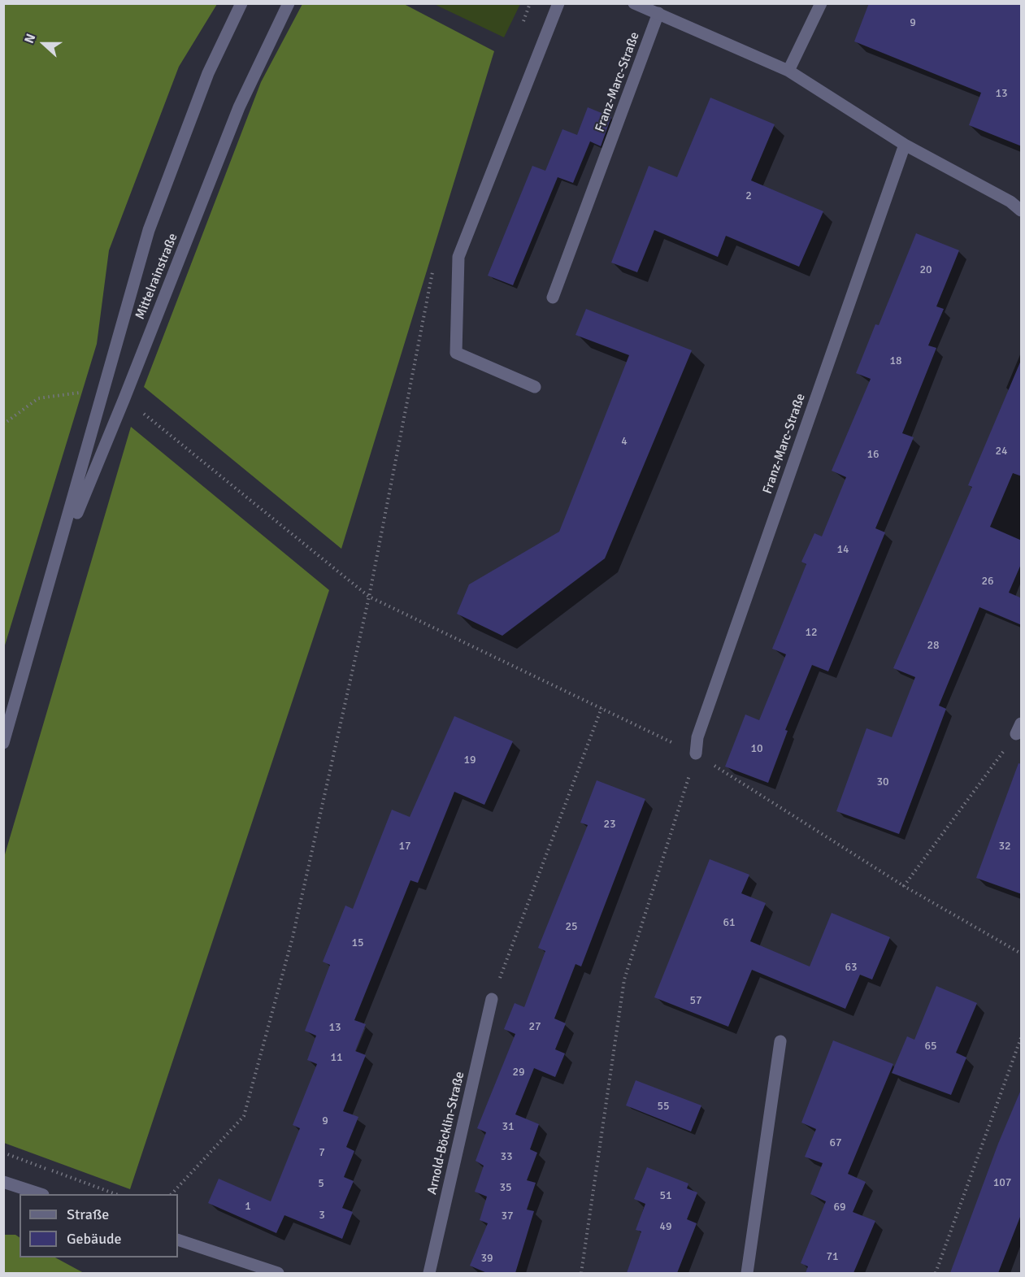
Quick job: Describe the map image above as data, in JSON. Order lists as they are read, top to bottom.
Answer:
{
  "streets": {
    "street": ["Franz-Marc-Straße", "Mittelrainstraße", "Arnold-Böcklin-Straße"]
  },
  "house_numbers": [
    "9",
    "13",
    "2",
    "20",
    "18",
    "4",
    "24",
    "16",
    "14",
    "26",
    "12",
    "28",
    "10",
    "19",
    "30",
    "23",
    "17",
    "32",
    "61",
    "25",
    "15",
    "63",
    "57",
    "27",
    "13",
    "65",
    "11",
    "29",
    "55",
    "9",
    "31",
    "67",
    "7",
    "33",
    "107",
    "5",
    "35",
    "51",
    "1",
    "69",
    "3",
    "37",
    "49",
    "71",
    "39"
  ],
  "legend": ["Straße", "Gebäude"],
  "north": "left"
}
